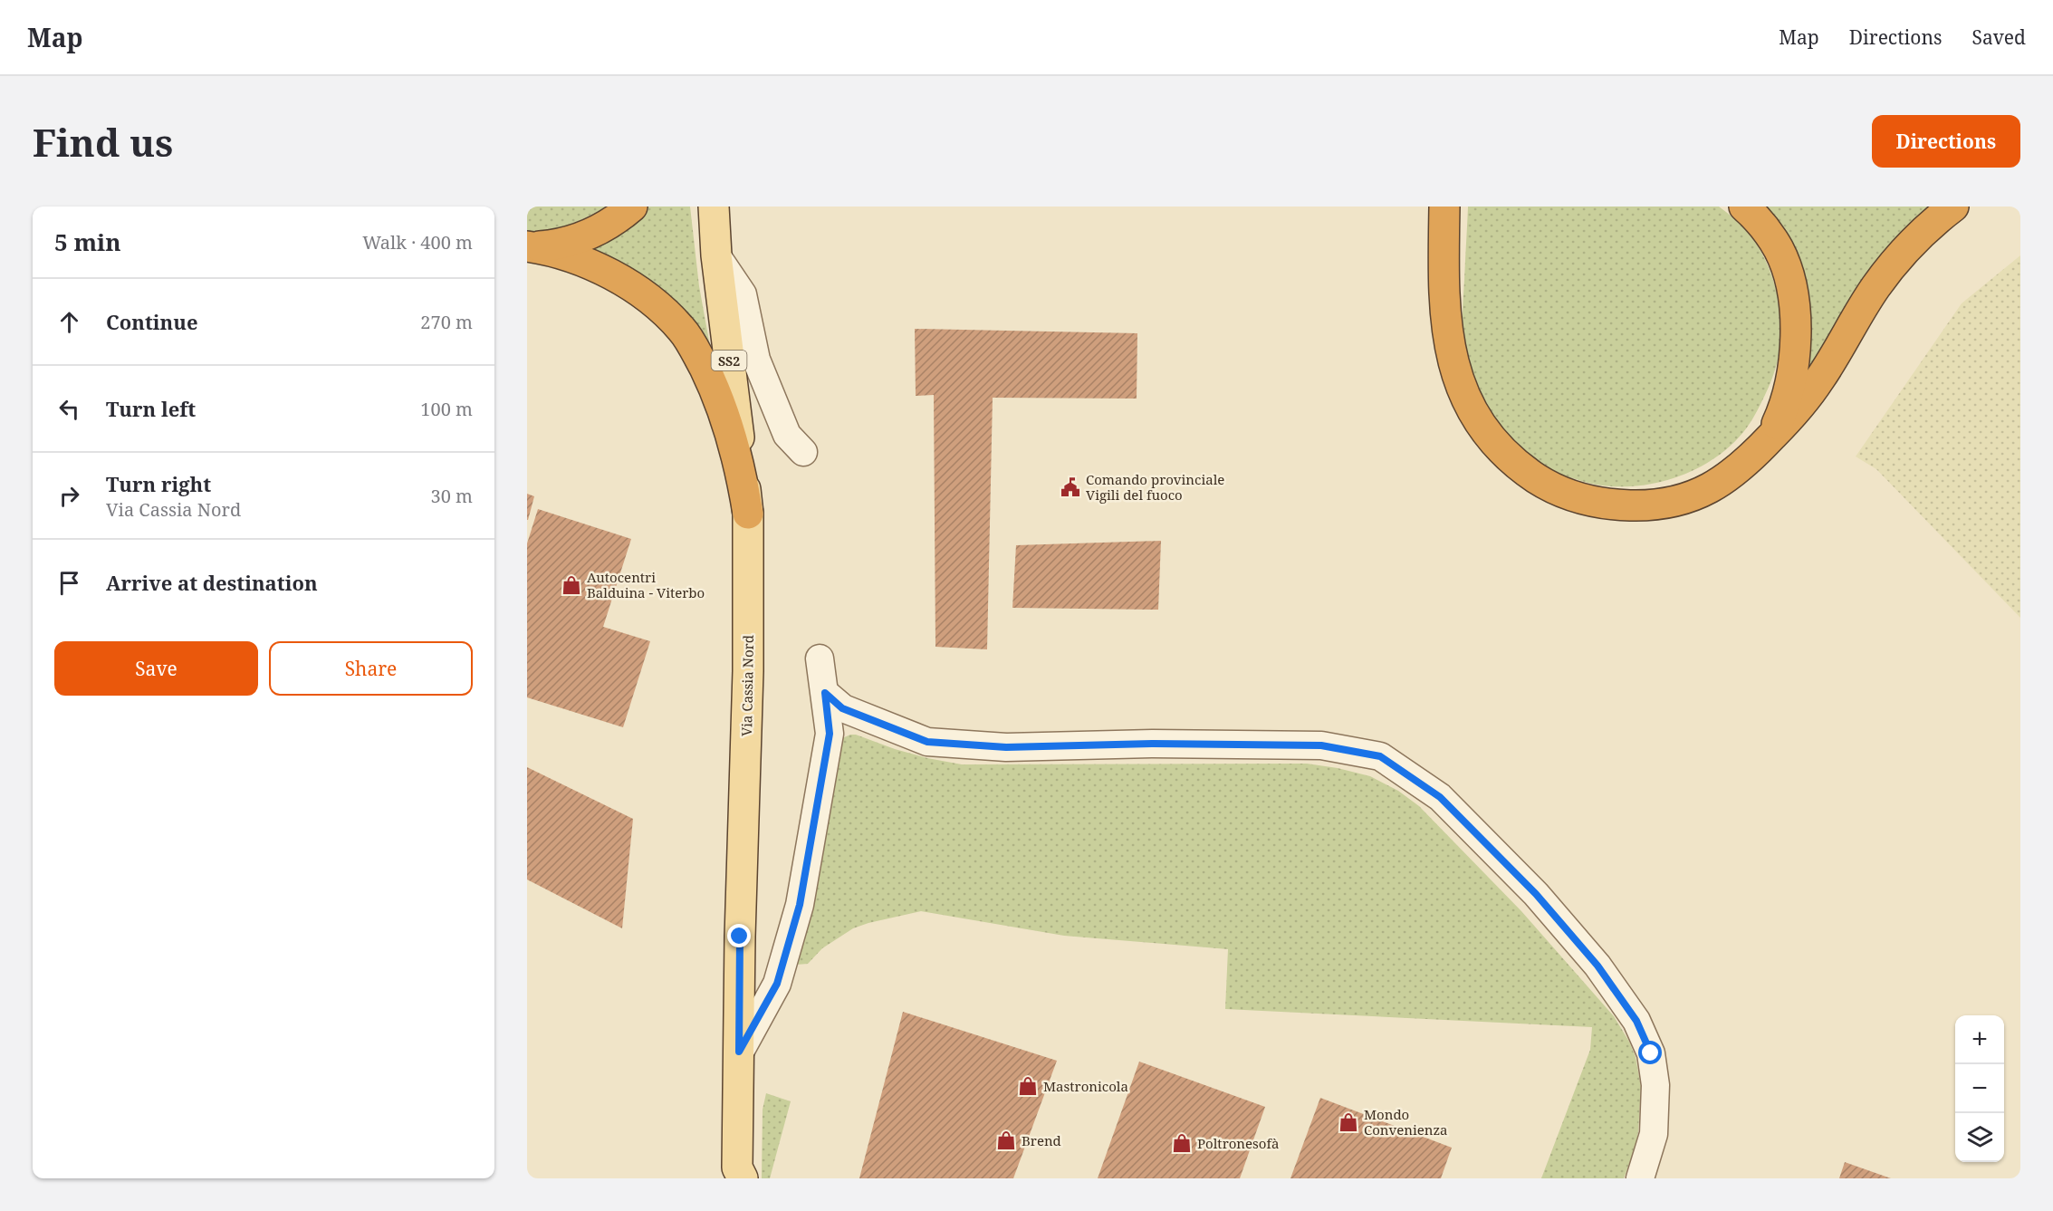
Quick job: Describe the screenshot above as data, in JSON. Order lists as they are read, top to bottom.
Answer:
{
  "streets": {
    "main road": ["SS2", "Via Cassia Nord"]
  },
  "places": {
    "public building": ["Comando provinciale Vigili del fuoco"],
    "shop": [
      "Autocentri Balduina - Viterbo",
      "Mastronicola",
      "Mondo Convenienza",
      "Brend",
      "Poltronesofà"
    ]
  },
  "page": {
    "header": "Map",
    "nav": ["Map", "Directions", "Saved"],
    "buttons": [
      "Directions",
      ["Save", "Share"]
    ],
    "title": "Find us",
    "heading": ["5 min", "Walk · 400 m"],
    "list": [
      ["Continue", "270 m"],
      ["Turn left", "100 m"],
      ["Turn right", "Via Cassia Nord", "30 m"],
      "Arrive at destination"
    ],
    "map_buttons": ["+", "−"]
  }
}
